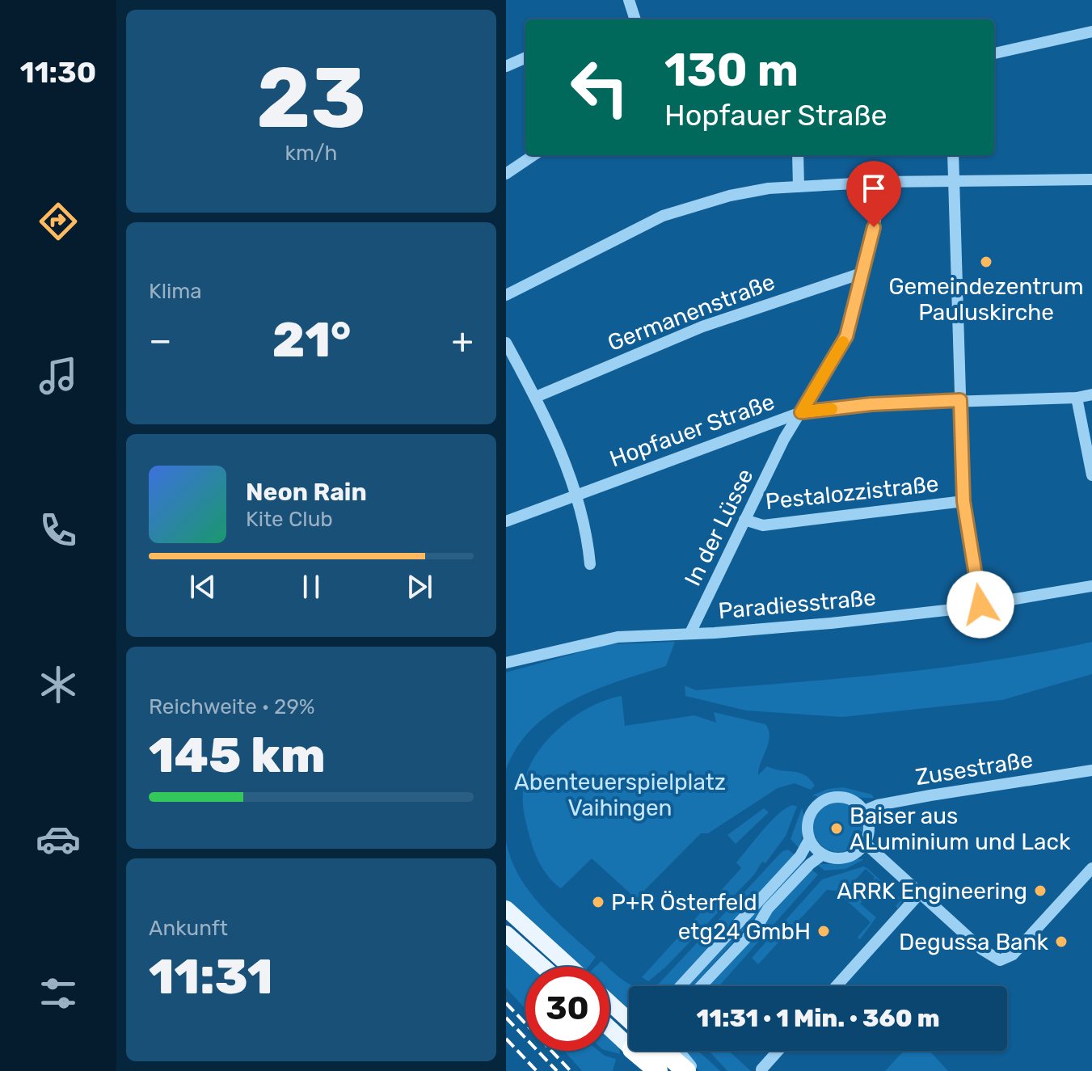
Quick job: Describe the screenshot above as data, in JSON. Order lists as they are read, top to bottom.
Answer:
{
  "streets": {
    "street": [
      "Germanenstraße",
      "Hopfauer Straße",
      "Pestalozzistraße",
      "In der Lüsse",
      "Paradiesstraße",
      "Zusestraße"
    ]
  },
  "crossings": [
    ["Germanenstraße", "In der Lüsse"],
    ["Hopfauer Straße", "In der Lüsse"],
    ["Pestalozzistraße", "In der Lüsse"],
    ["In der Lüsse", "Paradiesstraße"]
  ],
  "parks": ["Abenteuerspielplatz Vaihingen"],
  "places": [
    "Gemeindezentrum Pauluskirche",
    "Baiser aus ALuminium und Lack",
    "ARRK Engineering",
    "P+R Österfeld",
    "etg24 GmbH",
    "Degussa Bank"
  ],
  "page": {
    "tabs": "11:30",
    "tile": [
      ["23", "km/h"],
      "Klima",
      ["Reichweite · 29%", "145 km"],
      ["Ankunft", "11:31"]
    ],
    "turn": ["130 m", "Hopfauer Straße"],
    "heat": ["−", "21°", "+"],
    "song": ["Neon Rain", "Kite Club"],
    "limit": "30",
    "trip": "11:31 · 1 Min. · 360 m"
  }
}
